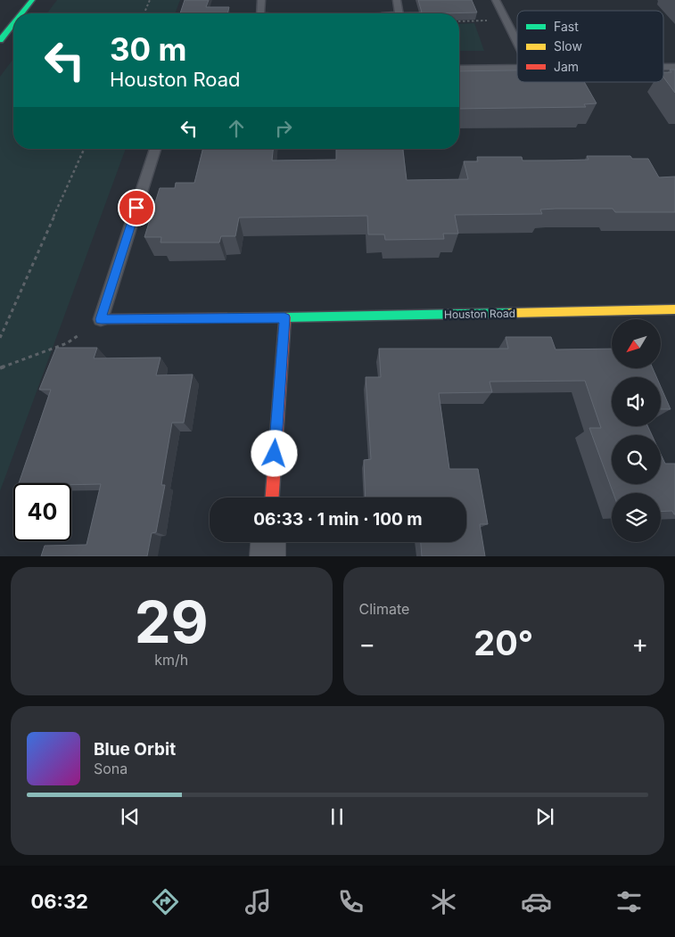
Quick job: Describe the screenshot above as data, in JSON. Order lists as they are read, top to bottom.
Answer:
{
  "streets": {
    "street": ["Houston Road"]
  },
  "legend": ["Fast", "Slow", "Jam"],
  "north": "bottom left",
  "page": {
    "turn": ["30 m", "Houston Road"],
    "limit": "40",
    "trip": "06:33 · 1 min · 100 m",
    "tile": [
      ["29", "km/h"],
      "Climate"
    ],
    "heat": ["−", "20°", "+"],
    "song": ["Blue Orbit", "Sona"],
    "tabs": "06:32"
  }
}
